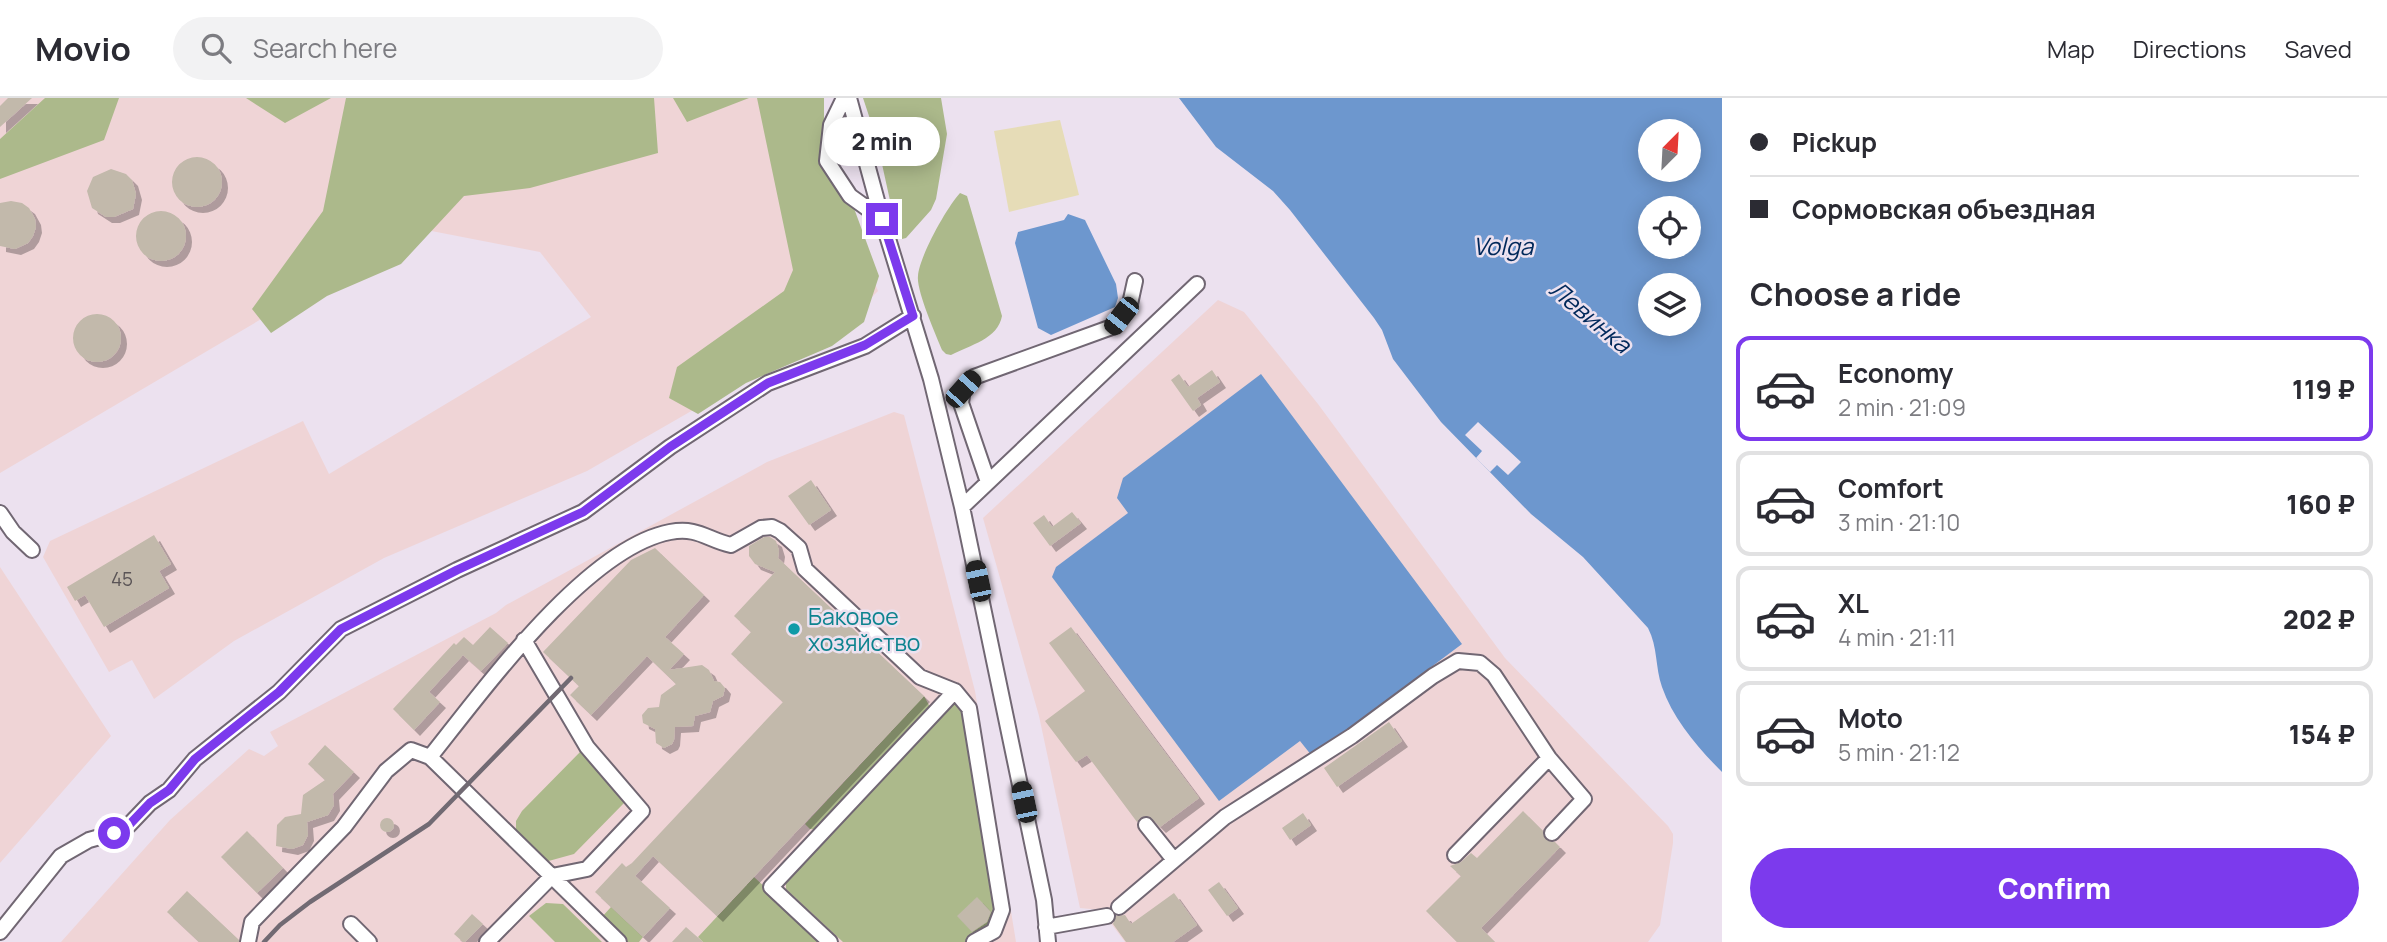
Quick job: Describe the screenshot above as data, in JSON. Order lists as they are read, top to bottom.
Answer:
{
  "water": ["Volga", "Левинка"],
  "places": ["Баковое хозяйство"],
  "house_numbers": ["45"],
  "north": "top right",
  "page": {
    "header": "Movio",
    "search": "Search here",
    "nav": ["Map", "Directions", "Saved"],
    "banner": ["Pickup", "Сормовская объездная"],
    "bubble": "2 min",
    "heading": "Choose a ride",
    "list": [
      {
        "name": "Economy",
        "note": "2 min · 21:09",
        "value": "119 ₽"
      },
      {
        "name": "Comfort",
        "note": "3 min · 21:10",
        "value": "160 ₽"
      },
      {
        "name": "XL",
        "note": "4 min · 21:11",
        "value": "202 ₽"
      },
      {
        "name": "Moto",
        "note": "5 min · 21:12",
        "value": "154 ₽"
      }
    ],
    "buttons": "Confirm"
  }
}
